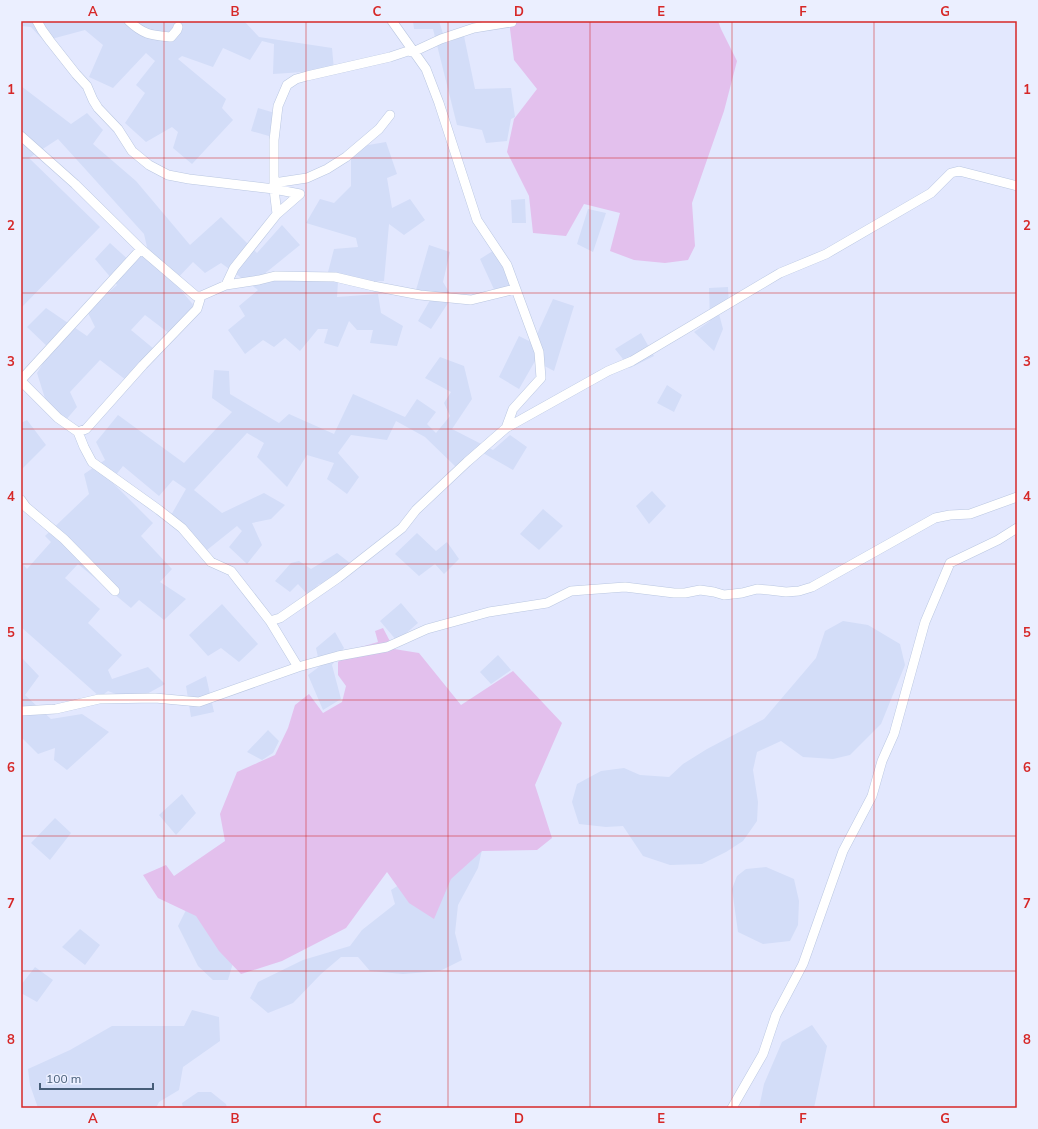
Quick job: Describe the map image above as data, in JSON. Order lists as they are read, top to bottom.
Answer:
{
  "scale_bar": "100 m",
  "grid": {
    "columns": [
      "A",
      "B",
      "C",
      "D",
      "E",
      "F",
      "G"
    ],
    "rows": [
      "1",
      "2",
      "3",
      "4",
      "5",
      "6",
      "7",
      "8"
    ]
  }
}
